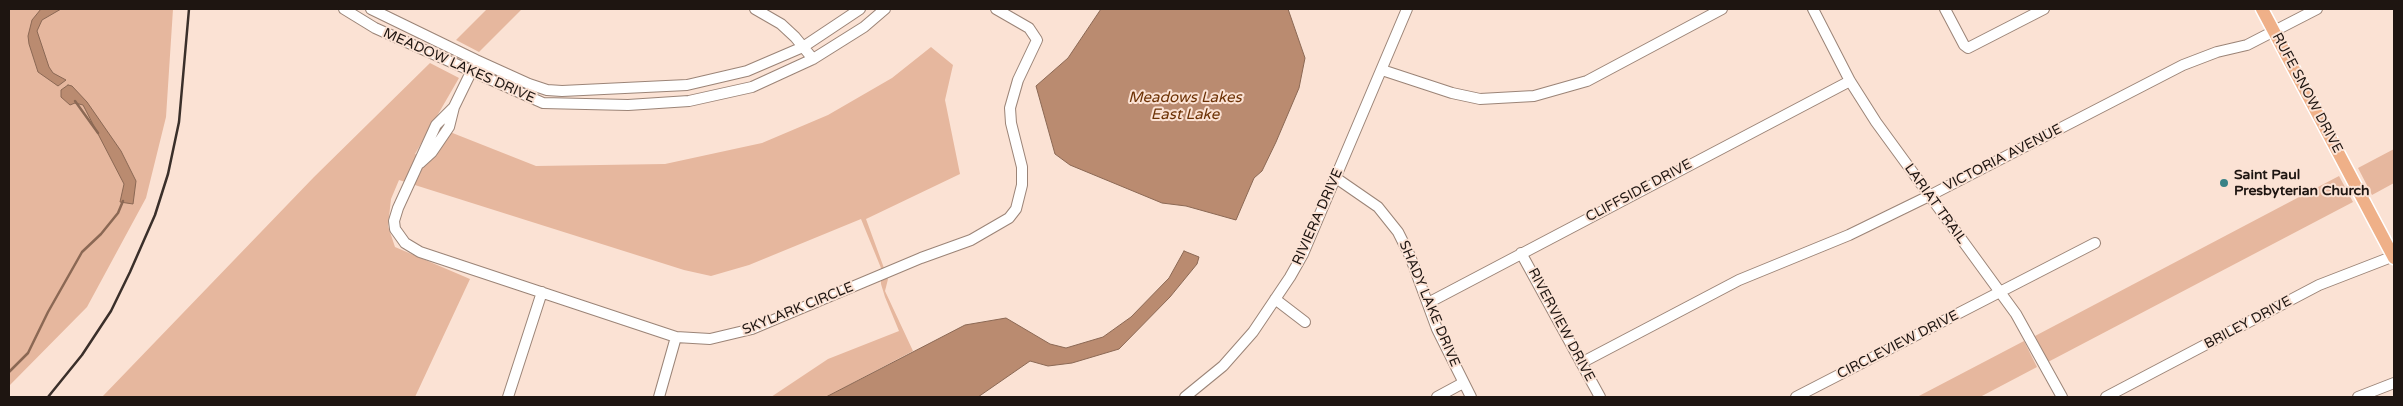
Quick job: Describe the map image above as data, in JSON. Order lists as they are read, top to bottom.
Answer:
{
  "streets": {
    "main road": ["RUFE SNOW DRIVE"],
    "street": [
      "MEADOW LAKES DRIVE",
      "VICTORIA AVENUE",
      "CLIFFSIDE DRIVE",
      "LARIAT TRAIL",
      "RIVIERA DRIVE",
      "SHADY LAKE DRIVE",
      "SKYLARK CIRCLE",
      "BRILEY DRIVE",
      "RIVERVIEW DRIVE",
      "CIRCLEVIEW DRIVE"
    ]
  },
  "crossings": [
    ["MEADOW LAKES DRIVE", "SKYLARK CIRCLE"],
    ["RUFE SNOW DRIVE", "VICTORIA AVENUE"],
    ["RUFE SNOW DRIVE", "BRILEY DRIVE"],
    ["VICTORIA AVENUE", "LARIAT TRAIL"],
    ["VICTORIA AVENUE", "RIVERVIEW DRIVE"],
    ["CLIFFSIDE DRIVE", "LARIAT TRAIL"],
    ["CLIFFSIDE DRIVE", "SHADY LAKE DRIVE"],
    ["CLIFFSIDE DRIVE", "RIVERVIEW DRIVE"],
    ["LARIAT TRAIL", "CIRCLEVIEW DRIVE"],
    ["RIVIERA DRIVE", "SHADY LAKE DRIVE"]
  ],
  "water": ["Meadows Lakes East Lake"],
  "places": ["Saint Paul Presbyterian Church"]
}
